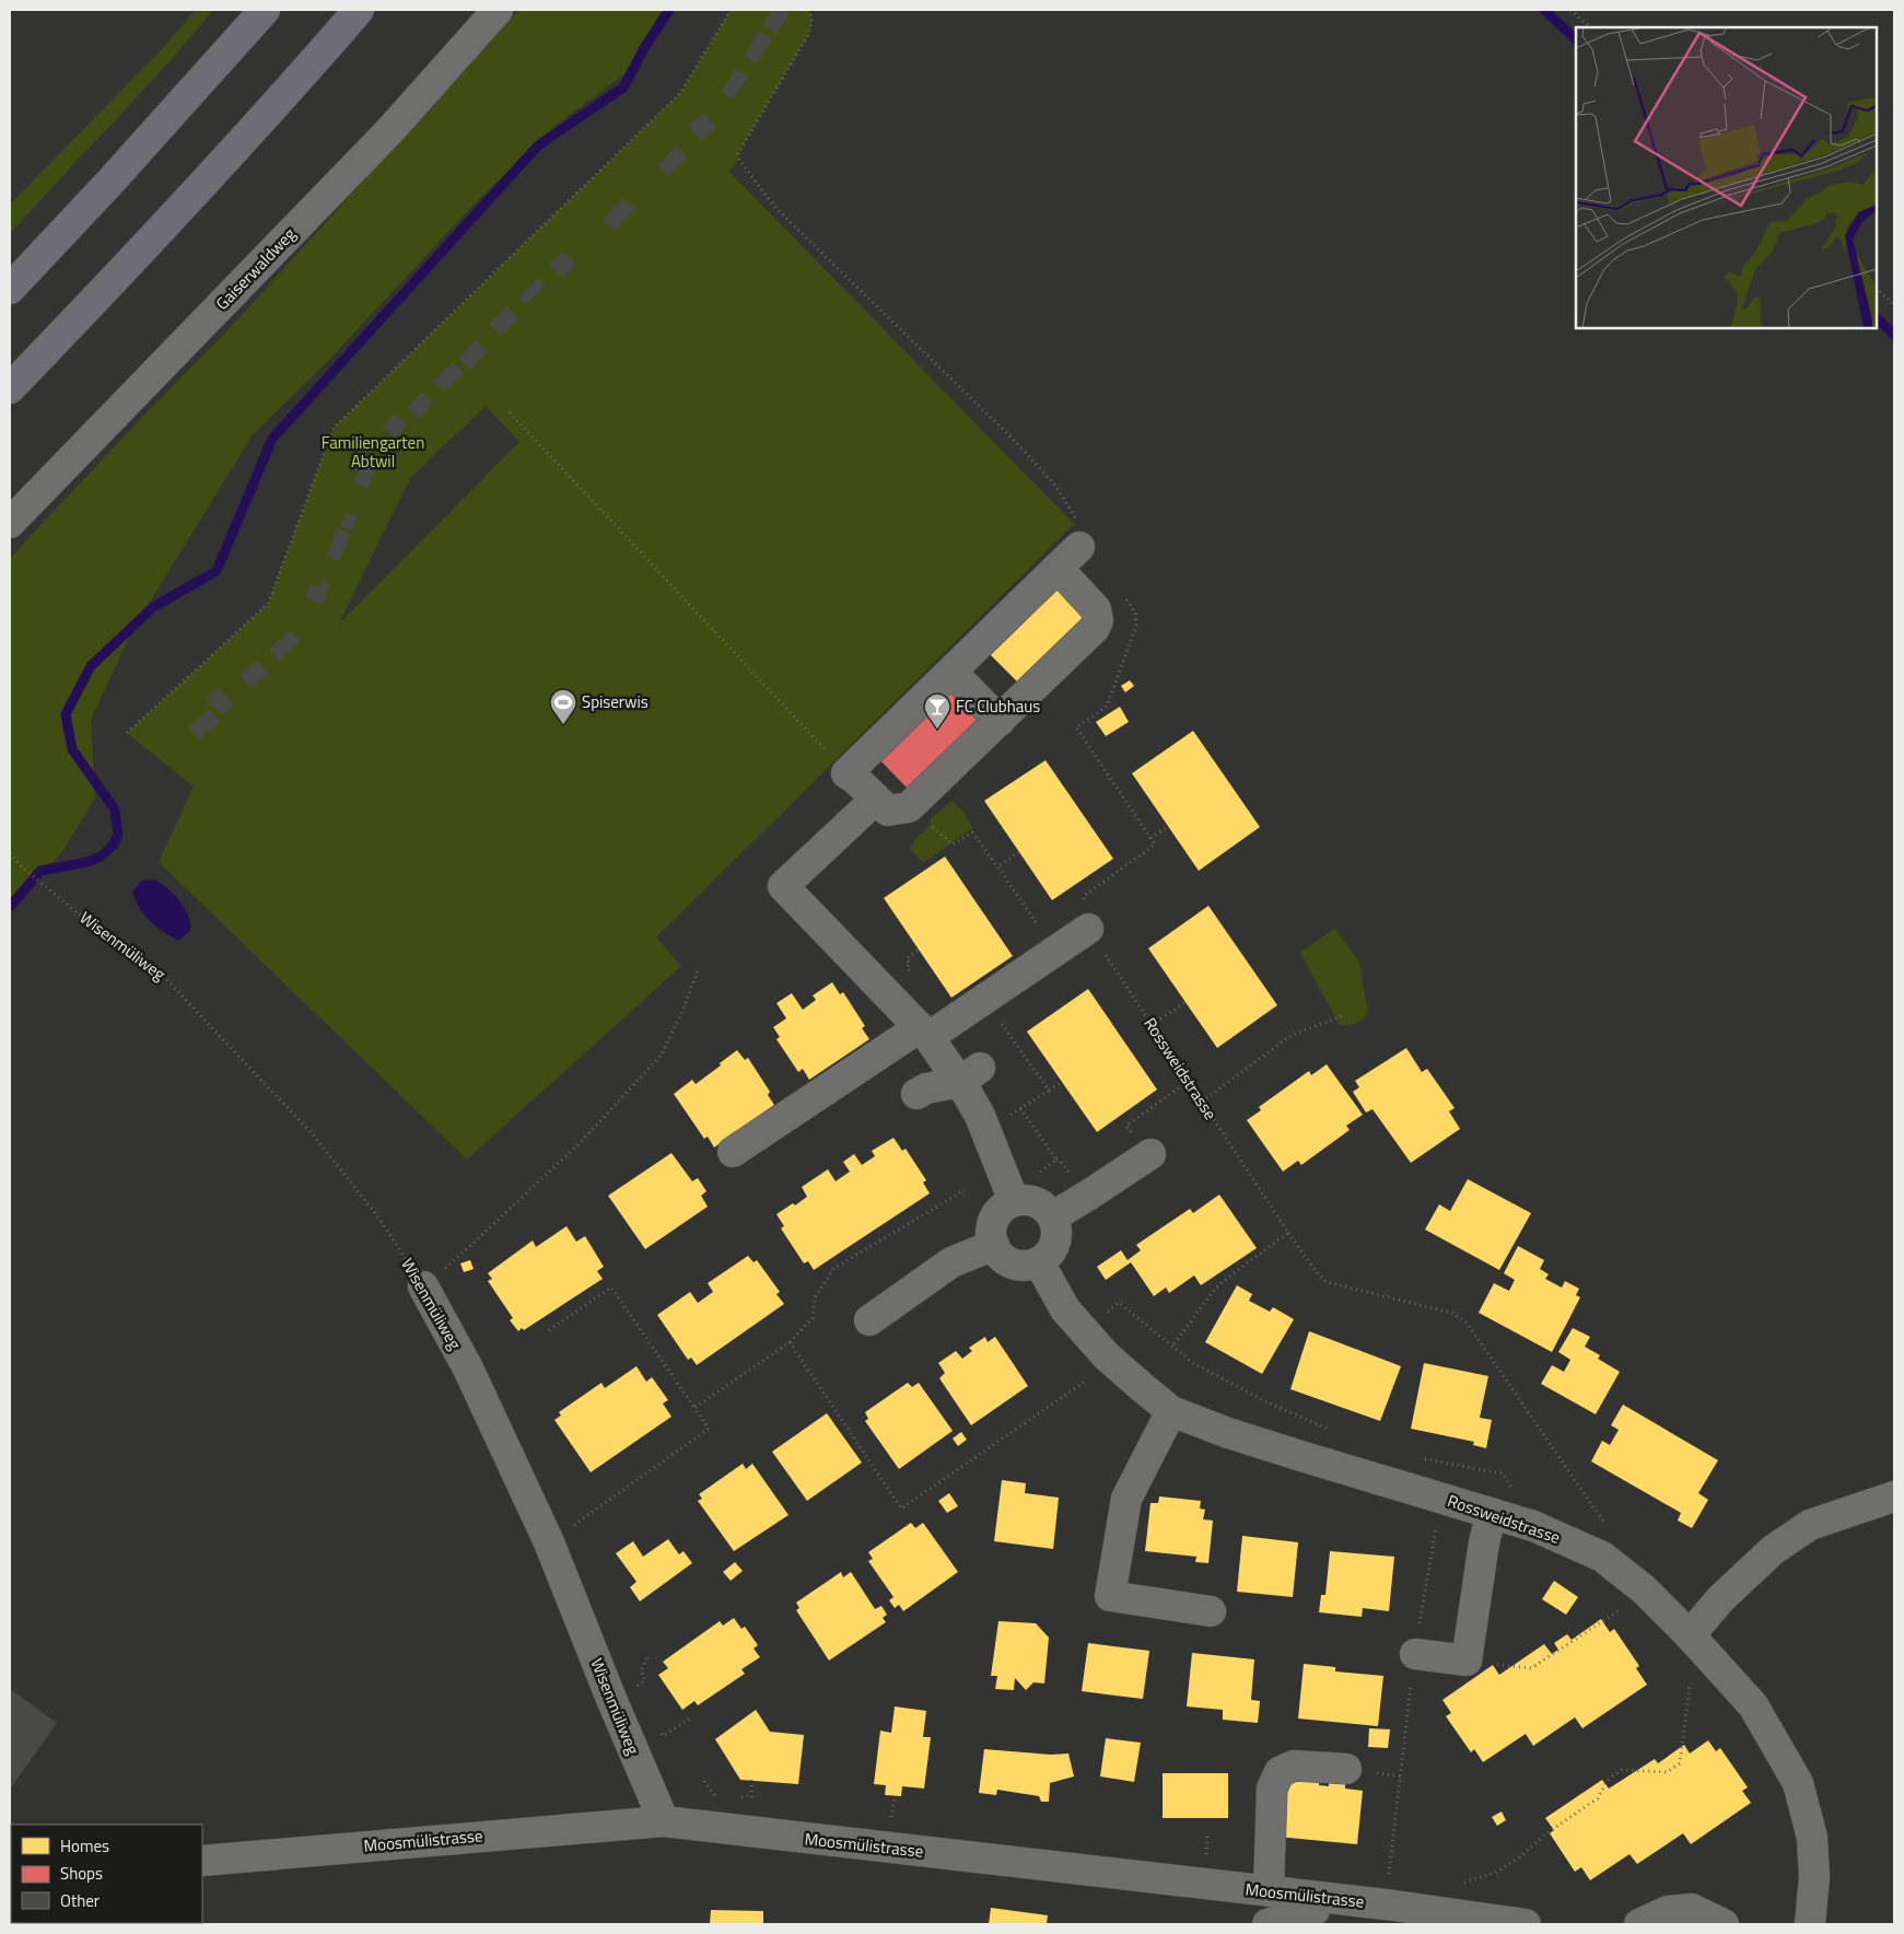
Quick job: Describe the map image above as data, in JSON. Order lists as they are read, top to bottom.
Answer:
{
  "streets": {
    "street": [
      "Gaiserwaldweg",
      "Wisenmüliweg",
      "Rossweidstrasse",
      "Moosmülistrasse"
    ]
  },
  "crossings": [
    ["Wisenmüliweg", "Moosmülistrasse"]
  ],
  "parks": ["Familiengarten Abtwil"],
  "places": {
    "sports": ["Spiserwis"],
    "bar": ["FC Clubhaus"]
  },
  "legend": ["Homes", "Shops", "Other"]
}
